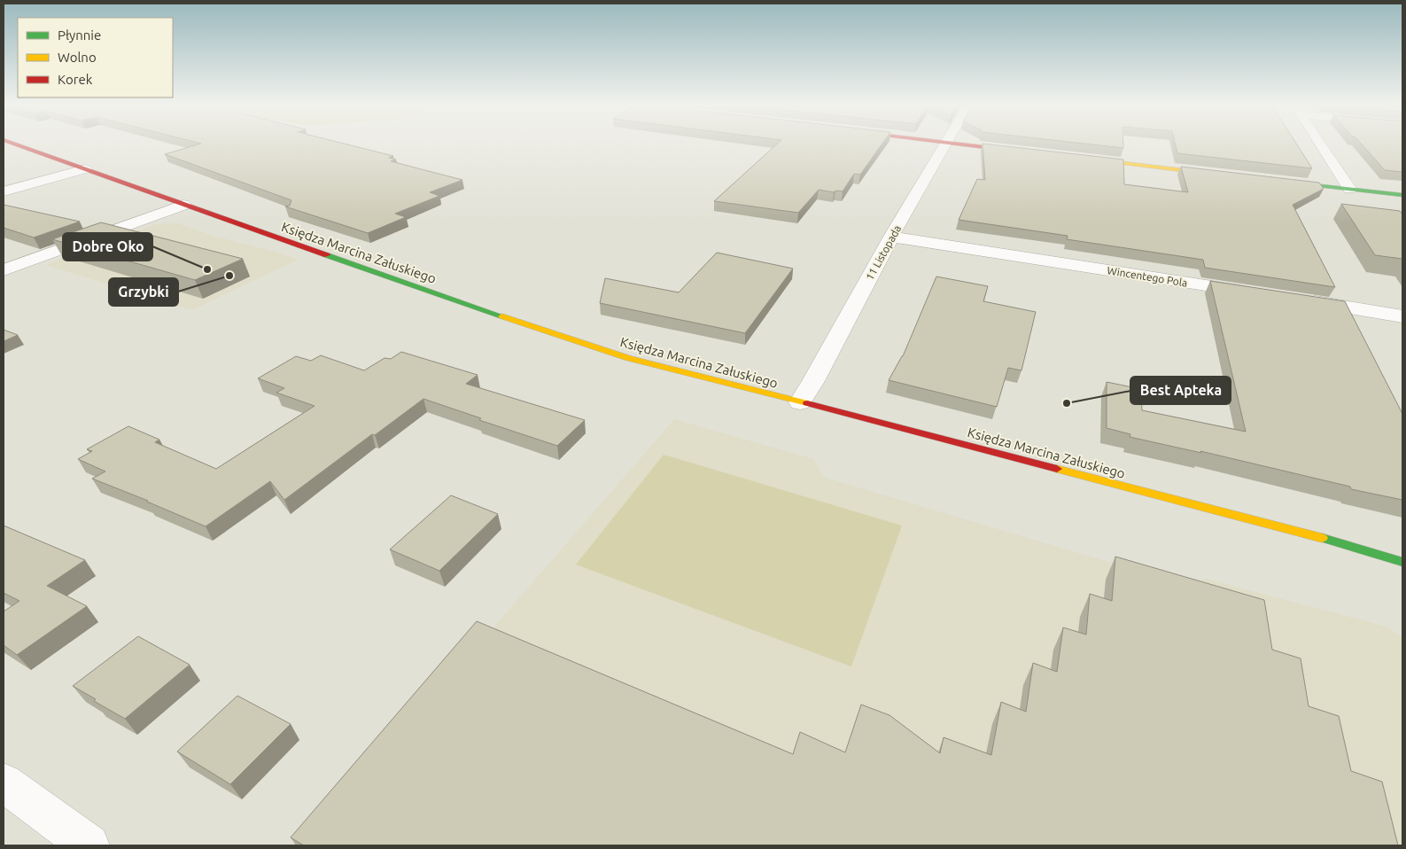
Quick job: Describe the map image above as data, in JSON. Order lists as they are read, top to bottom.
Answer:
{
  "streets": {
    "street": ["Księdza Marcina Załuskiego", "11 Listopada", "Wincentego Pola"]
  },
  "crossings": [
    ["Księdza Marcina Załuskiego", "11 Listopada"],
    ["11 Listopada", "Wincentego Pola"]
  ],
  "places": ["Dobre Oko", "Grzybki", "Best Apteka"],
  "legend": ["Płynnie", "Wolno", "Korek"]
}
